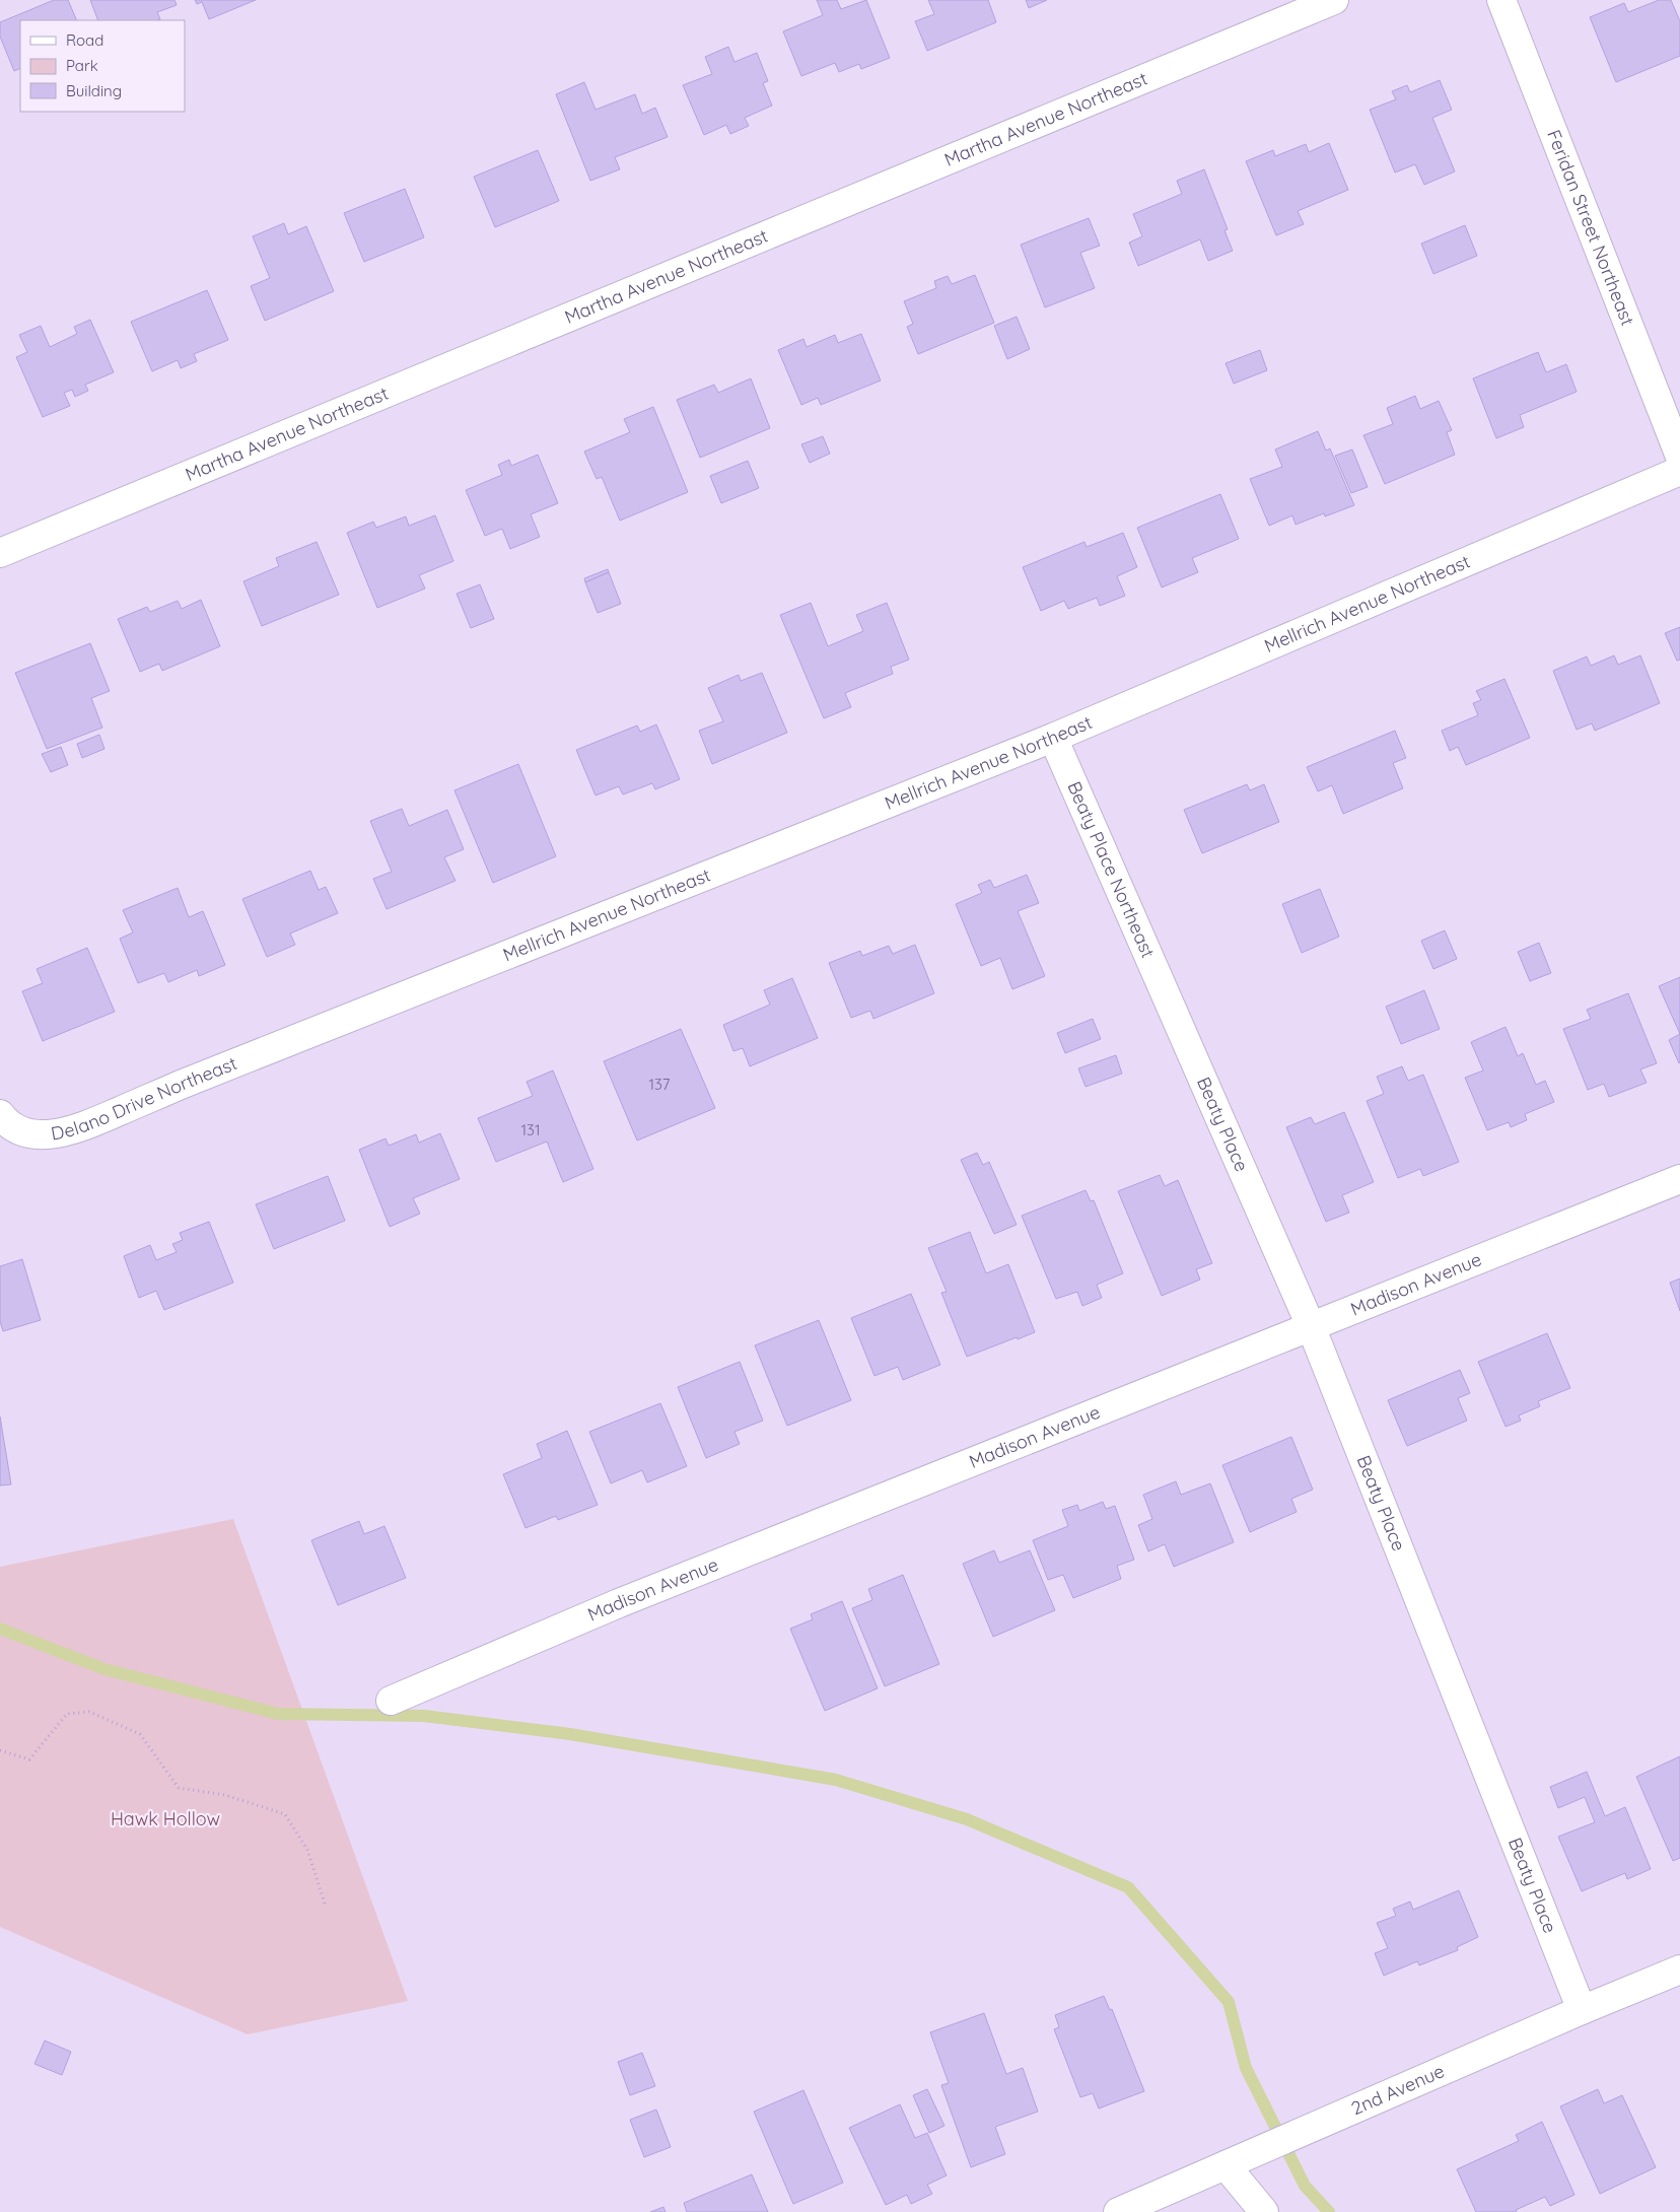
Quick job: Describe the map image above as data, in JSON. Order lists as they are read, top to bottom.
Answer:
{
  "streets": {
    "street": [
      "Martha Avenue Northeast",
      "Feridan Street Northeast",
      "Mellrich Avenue Northeast",
      "Beaty Place Northeast",
      "Delano Drive Northeast",
      "Beaty Place",
      "Madison Avenue",
      "2nd Avenue"
    ]
  },
  "crossings": [
    ["Mellrich Avenue Northeast", "Beaty Place Northeast"],
    ["Mellrich Avenue Northeast", "Delano Drive Northeast"],
    ["Beaty Place Northeast", "Beaty Place"],
    ["Beaty Place", "Madison Avenue"],
    ["Beaty Place", "2nd Avenue"]
  ],
  "parks": ["Hawk Hollow"],
  "house_numbers": ["137", "131"],
  "legend": ["Road", "Park", "Building"]
}
